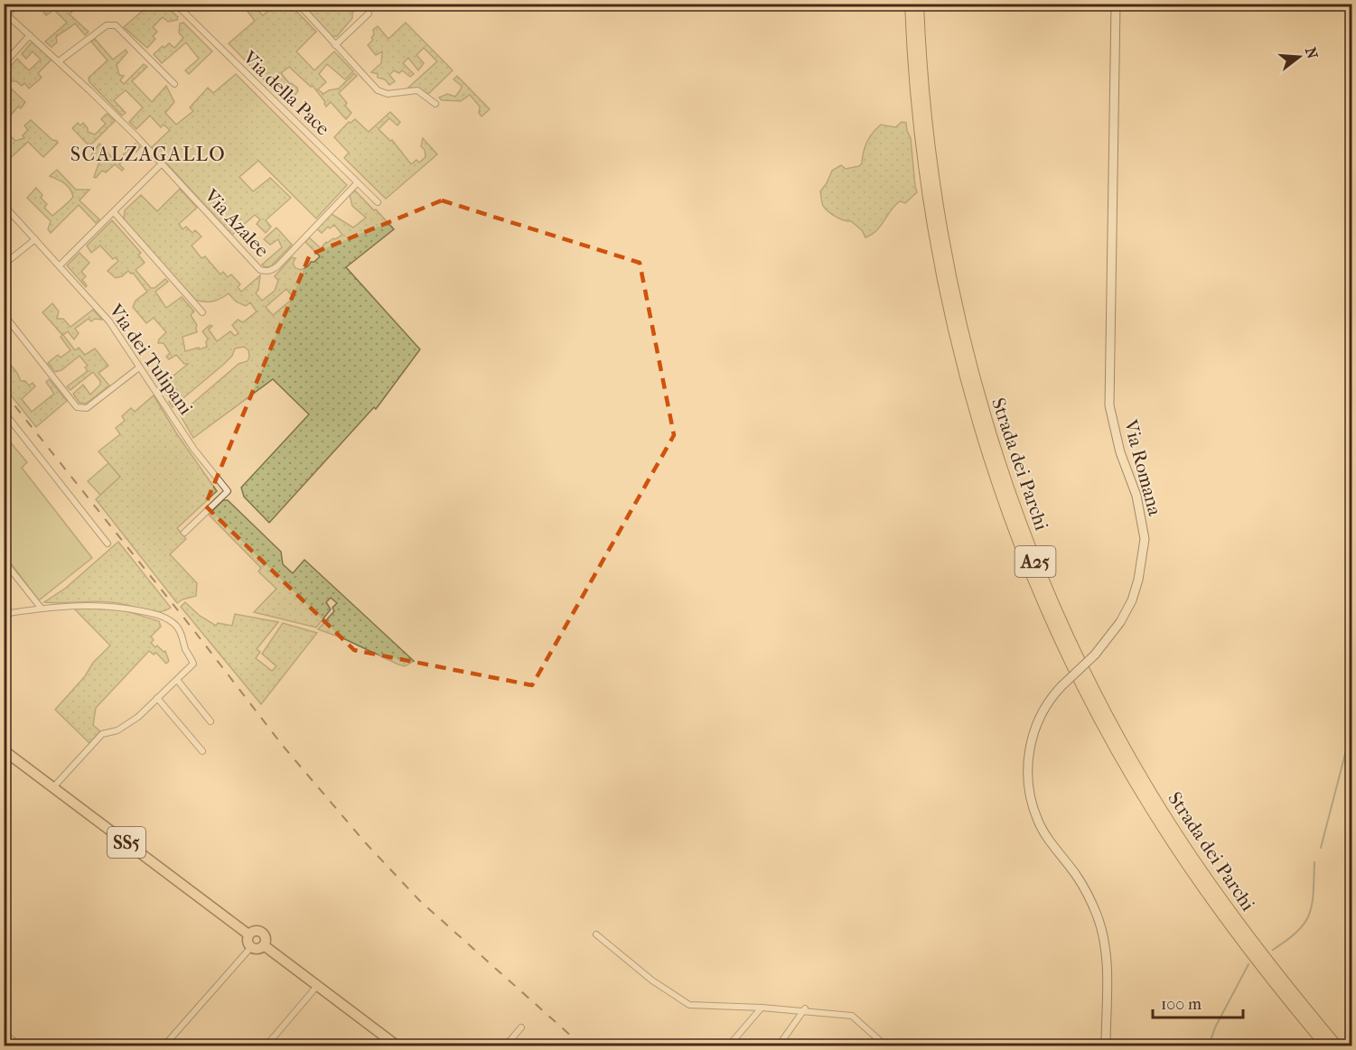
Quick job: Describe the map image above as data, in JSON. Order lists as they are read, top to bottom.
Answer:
{
  "streets": {
    "highway": ["Strada dei Parchi", "A25"],
    "main road": ["Via Romana", "SS5"],
    "street": ["Via della Pace", "Via Azalee", "Via dei Tulipani"]
  },
  "crossings": [
    ["Via della Pace", "Via Azalee"]
  ],
  "districts": ["SCALZAGALLO"],
  "scale_bar": "100 m",
  "north": "right"
}
